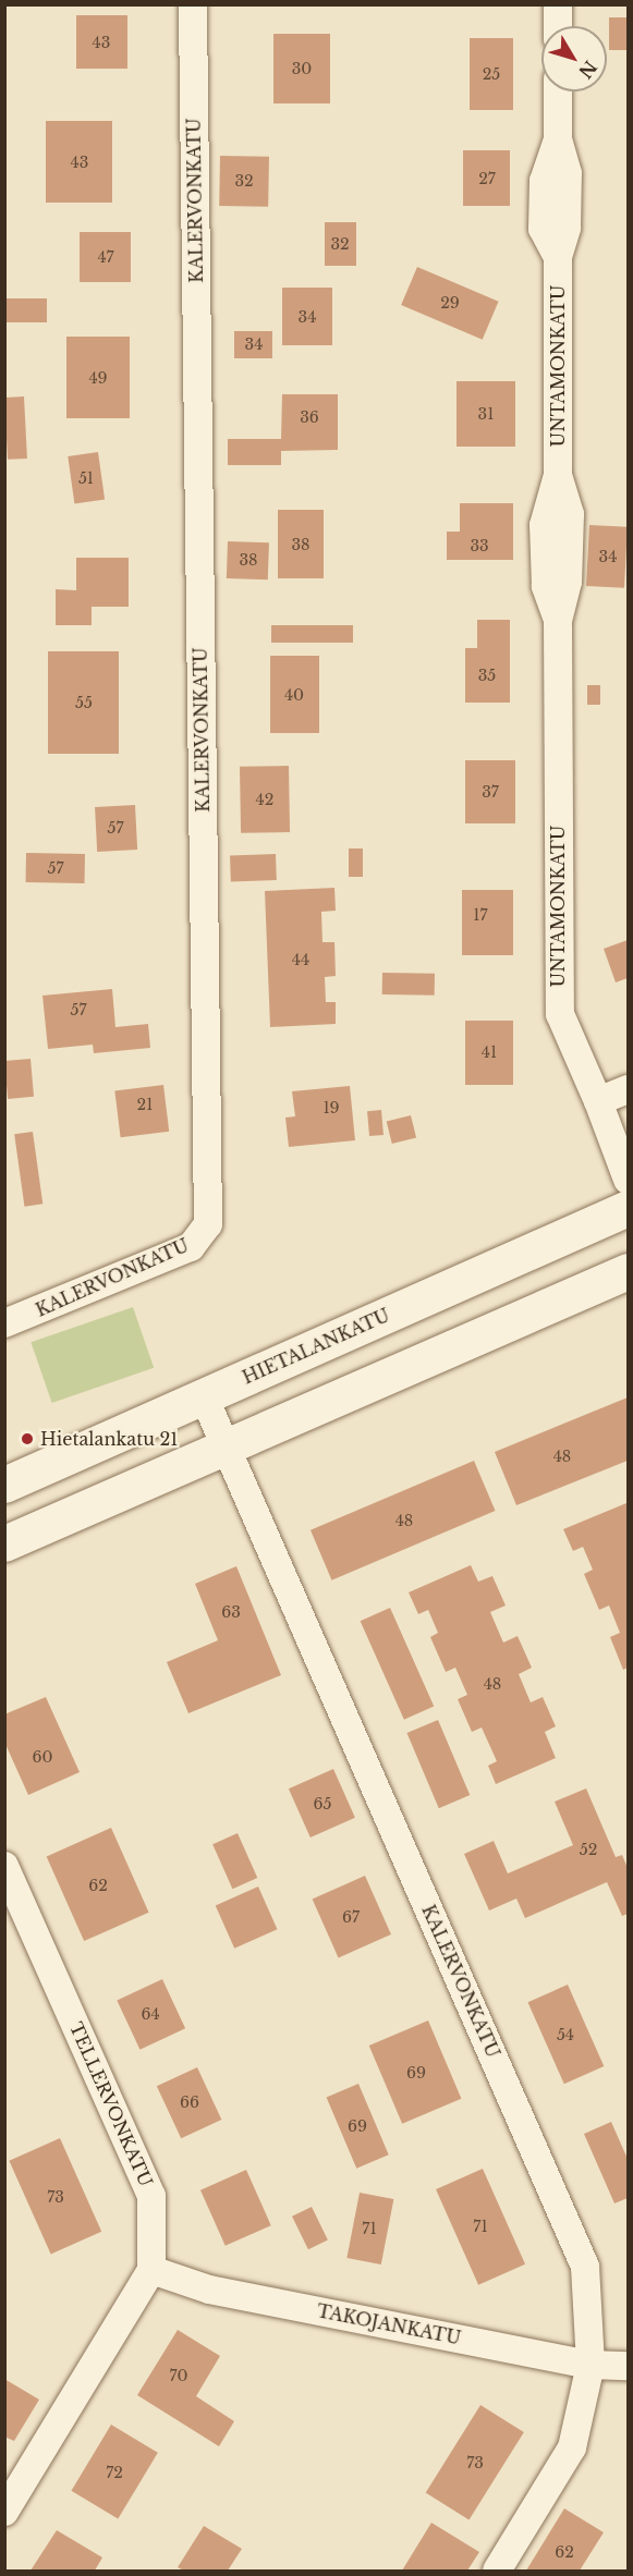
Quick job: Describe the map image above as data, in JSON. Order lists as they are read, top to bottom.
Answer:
{
  "streets": {
    "main road": ["HIETALANKATU"],
    "street": [
      "KALERVONKATU",
      "UNTAMONKATU",
      "TELLERVONKATU",
      "TAKOJANKATU"
    ]
  },
  "crossings": [
    ["KALERVONKATU", "HIETALANKATU"],
    ["KALERVONKATU", "TAKOJANKATU"],
    ["TELLERVONKATU", "TAKOJANKATU"]
  ],
  "places": ["Hietalankatu 21"],
  "house_numbers": [
    "43",
    "30",
    "25",
    "43",
    "27",
    "32",
    "32",
    "47",
    "29",
    "34",
    "34",
    "49",
    "31",
    "36",
    "51",
    "38",
    "33",
    "34",
    "38",
    "35",
    "40",
    "55",
    "37",
    "42",
    "57",
    "57",
    "17",
    "44",
    "57",
    "41",
    "21",
    "19",
    "48",
    "48",
    "63",
    "48",
    "60",
    "65",
    "52",
    "62",
    "67",
    "64",
    "54",
    "69",
    "66",
    "69",
    "73",
    "71",
    "71",
    "70",
    "73",
    "72",
    "62"
  ],
  "north": "bottom right"
}
